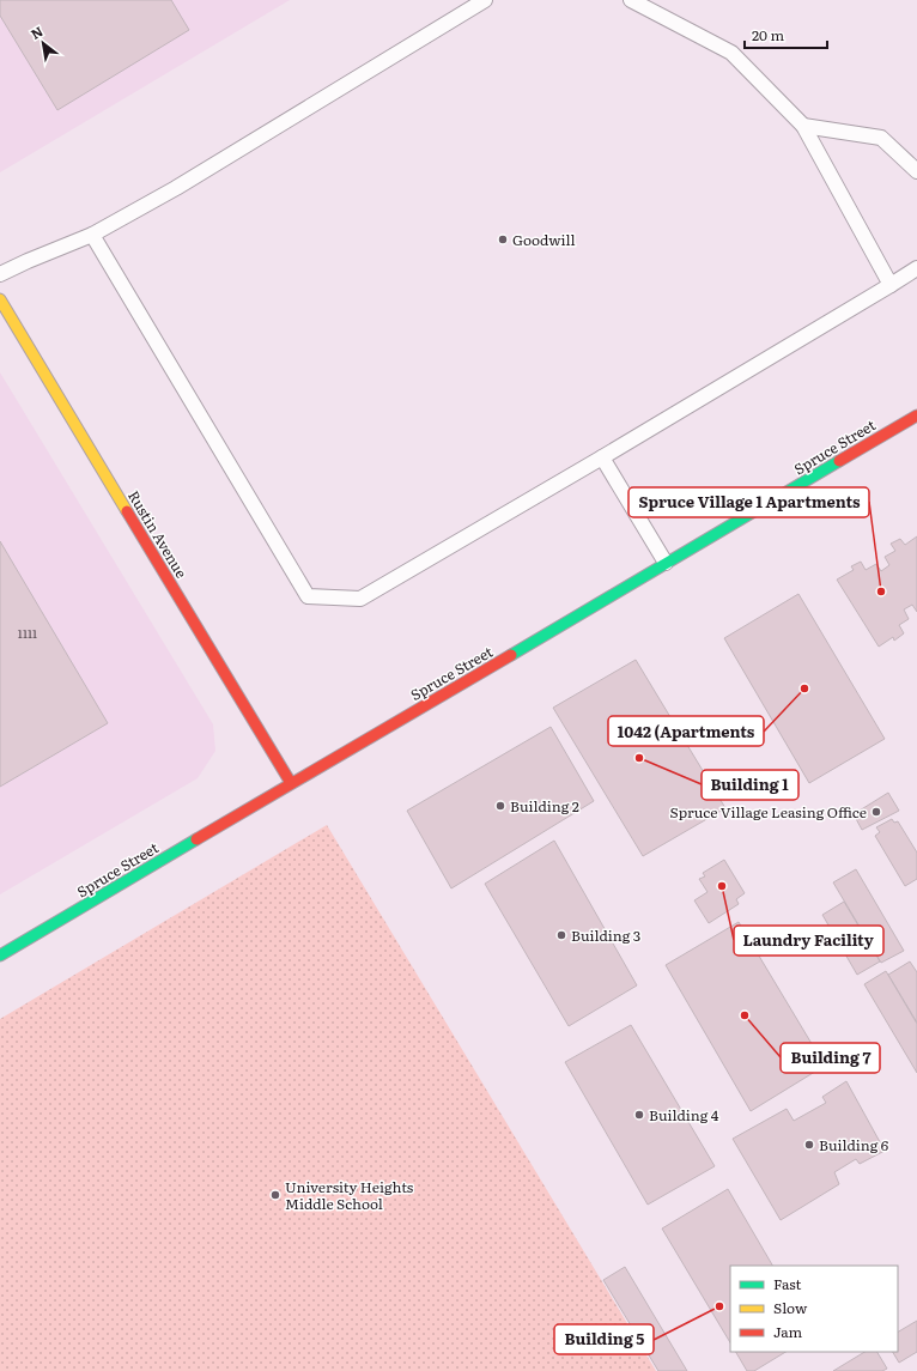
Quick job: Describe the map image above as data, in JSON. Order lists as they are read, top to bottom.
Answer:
{
  "streets": {
    "street": ["Spruce Street", "Rustin Avenue"]
  },
  "crossings": [
    ["Spruce Street", "Rustin Avenue"]
  ],
  "places": [
    "Goodwill",
    "Spruce Village 1 Apartments",
    "1042 (Apartments",
    "Building 1",
    "Building 2",
    "Spruce Village Leasing Office",
    "Laundry Facility",
    "Building 3",
    "Building 7",
    "Building 4",
    "Building 6",
    "University Heights Middle School",
    "Building 5"
  ],
  "house_numbers": ["1111"],
  "legend": ["Fast", "Slow", "Jam"],
  "scale_bar": "20 m",
  "north": "top left"
}
